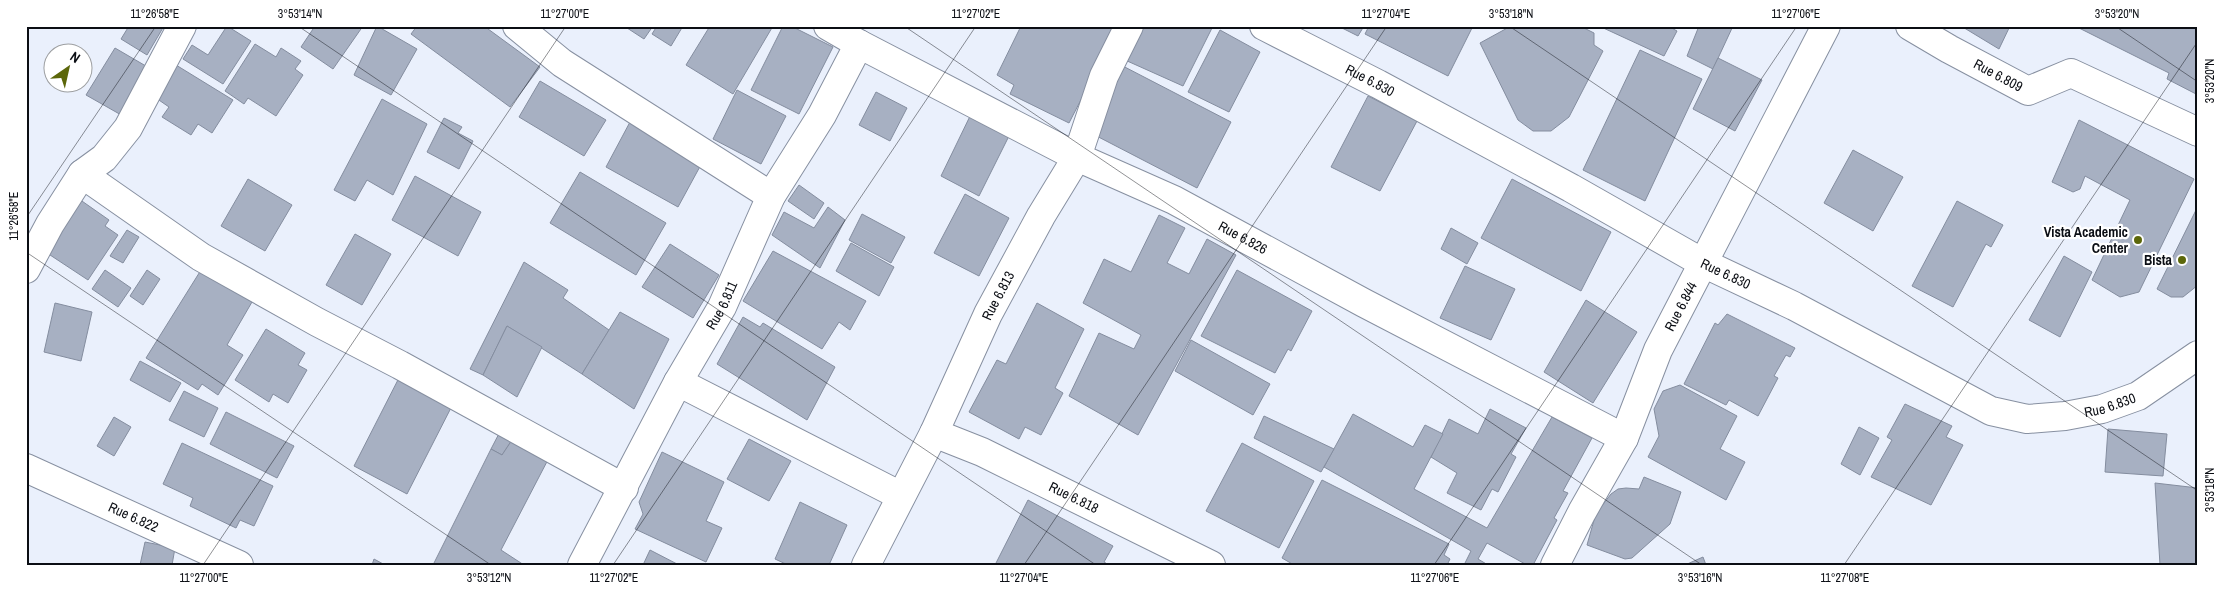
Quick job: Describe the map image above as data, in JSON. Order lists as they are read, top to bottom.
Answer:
{
  "streets": {
    "street": [
      "Rue 6.809",
      "Rue 6.830",
      "Rue 6.826",
      "Rue 6.813",
      "Rue 6.811",
      "Rue 6.844",
      "Rue 6.818",
      "Rue 6.822"
    ]
  },
  "crossings": [
    ["Rue 6.830", "Rue 6.844"],
    ["Rue 6.826", "Rue 6.813"],
    ["Rue 6.826", "Rue 6.811"],
    ["Rue 6.826", "Rue 6.844"],
    ["Rue 6.813", "Rue 6.818"]
  ],
  "places": ["Vista Academic Center", "Bista"],
  "north": "top right",
  "coordinates": [
    "11°26'58\"E",
    "3°53'14\"N",
    "11°27'00\"E",
    "11°27'02\"E",
    "11°27'04\"E",
    "3°53'18\"N",
    "11°27'06\"E",
    "3°53'20\"N",
    "3°53'12\"N",
    "3°53'16\"N",
    "11°27'08\"E"
  ]
}
